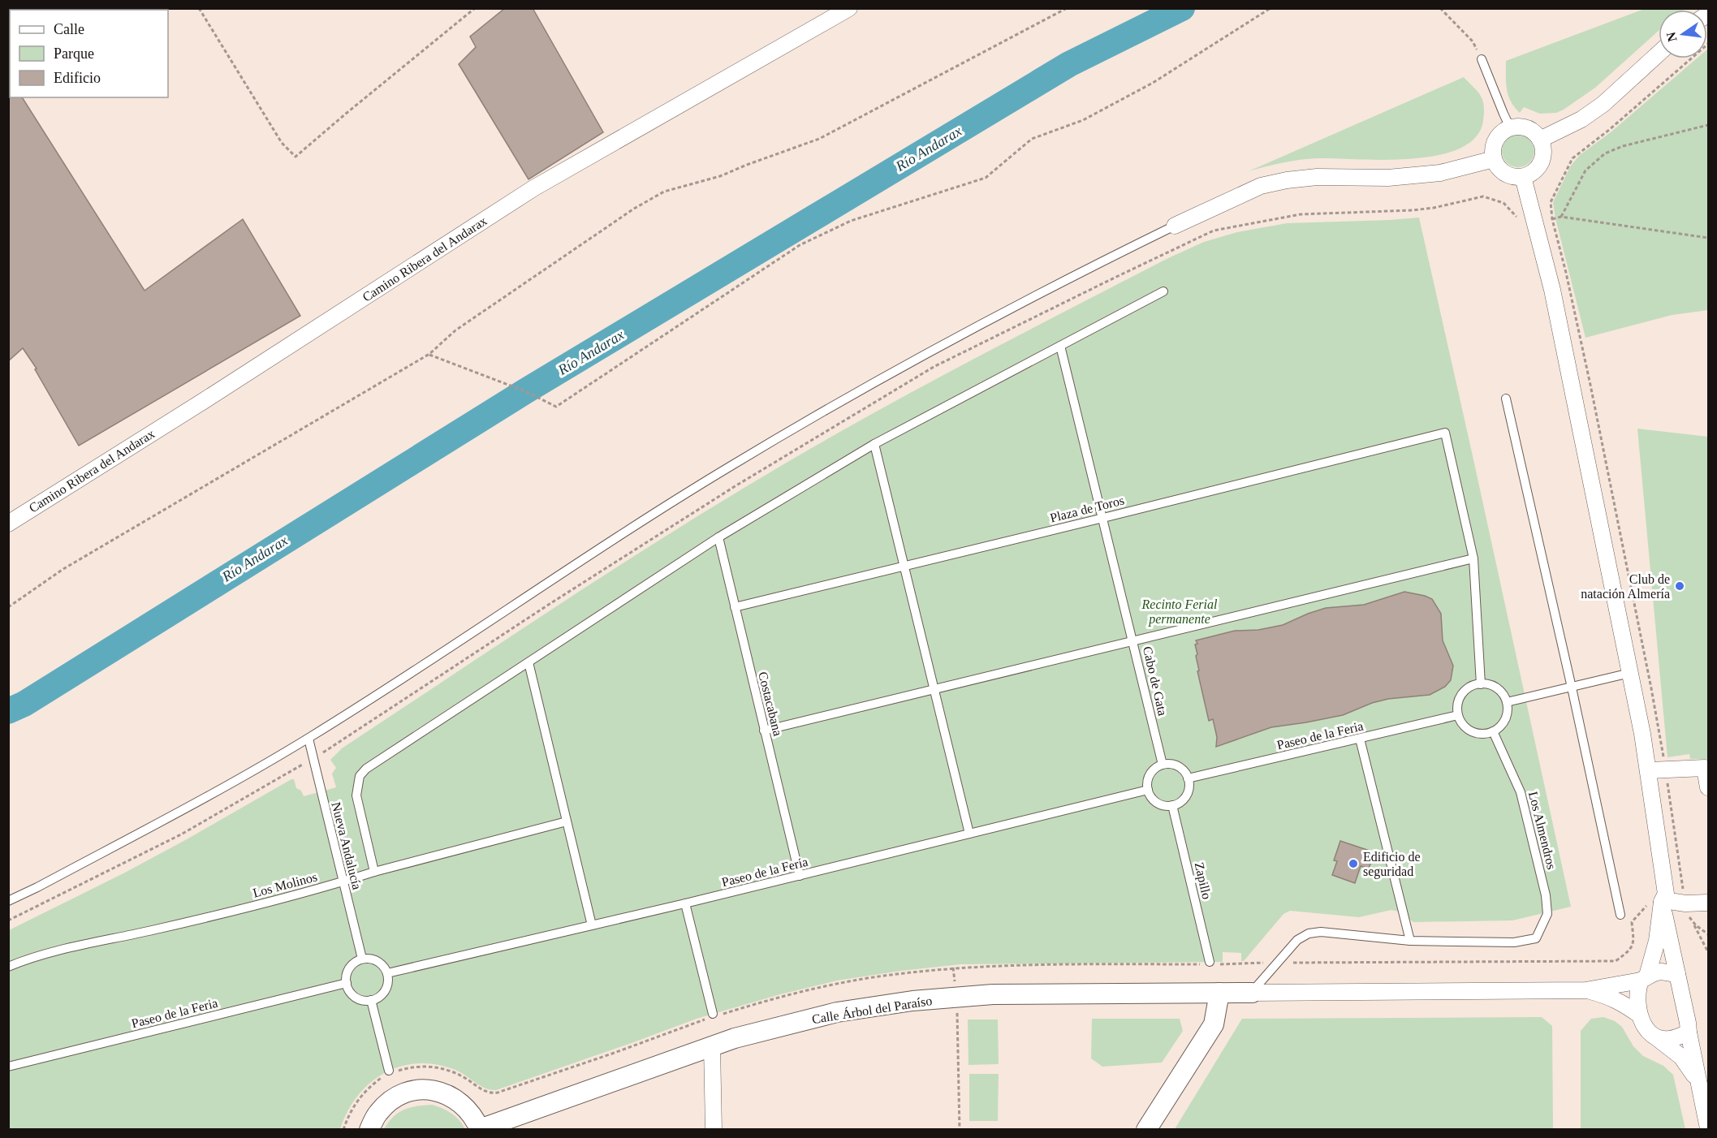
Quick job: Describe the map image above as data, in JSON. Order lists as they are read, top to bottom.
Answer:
{
  "streets": {
    "street": ["Camino Ribera del Andarax", "Calle Árbol del Paraíso"],
    "lane": [
      "Plaza de Toros",
      "Cabo de Gata",
      "Costacabana",
      "Paseo de la Feria",
      "Los Almendros",
      "Nueva Andalucía",
      "Zapillo",
      "Los Molinos"
    ]
  },
  "crossings": [
    ["Plaza de Toros", "Cabo de Gata"],
    ["Plaza de Toros", "Costacabana"],
    ["Cabo de Gata", "Paseo de la Feria"],
    ["Cabo de Gata", "Zapillo"],
    ["Costacabana", "Paseo de la Feria"],
    ["Paseo de la Feria", "Los Almendros"],
    ["Paseo de la Feria", "Nueva Andalucía"],
    ["Paseo de la Feria", "Zapillo"],
    ["Nueva Andalucía", "Los Molinos"]
  ],
  "water": ["Río Andarax"],
  "parks": ["Recinto Ferial permanente"],
  "places": ["Club de natación Almería", "Edificio de seguridad"],
  "legend": ["Calle", "Parque", "Edificio"],
  "north": "left"
}
